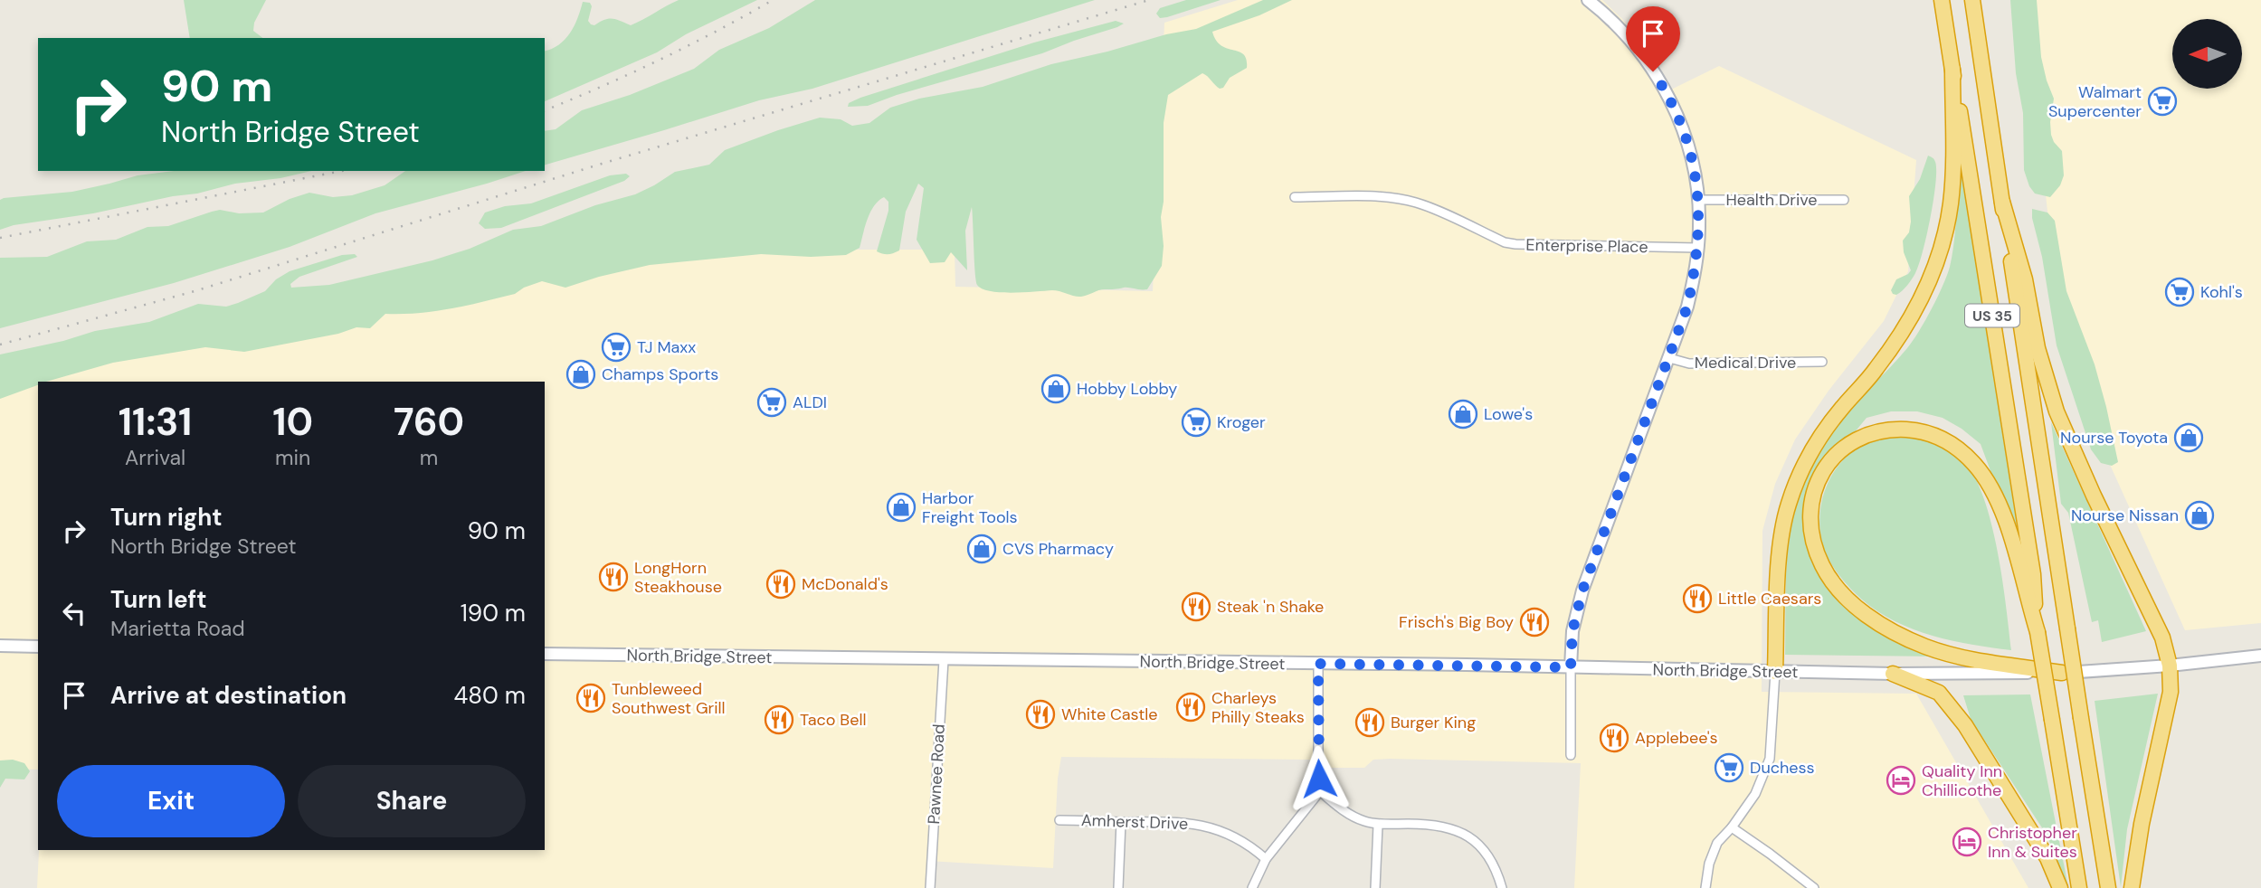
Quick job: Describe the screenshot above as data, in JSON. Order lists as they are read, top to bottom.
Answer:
{
  "streets": {
    "highway": ["US 35"],
    "main road": ["North Bridge Street"],
    "street": [
      "Health Drive",
      "Enterprise Place",
      "Medical Drive",
      "Pawnee Road",
      "Amherst Drive"
    ]
  },
  "crossings": [
    ["North Bridge Street", "Pawnee Road"]
  ],
  "places": {
    "supermarket": [
      "Walmart Supercenter",
      "Kohl's",
      "TJ Maxx",
      "ALDI",
      "Kroger",
      "Duchess"
    ],
    "shop": [
      "Champs Sports",
      "Hobby Lobby",
      "Lowe's",
      "Nourse Toyota",
      "Harbor Freight Tools",
      "Nourse Nissan",
      "CVS Pharmacy"
    ],
    "restaurant": [
      "LongHorn Steakhouse",
      "McDonald's",
      "Little Caesars",
      "Steak 'n Shake",
      "Frisch's Big Boy",
      "Tunbleweed Southwest Grill",
      "Charleys Philly Steaks",
      "White Castle",
      "Taco Bell",
      "Burger King",
      "Applebee's"
    ],
    "hotel": ["Quality Inn Chillicothe", "Christopher Inn & Suites"]
  },
  "north": "left",
  "page": {
    "turn": ["90 m", "North Bridge Street"],
    "eta": [
      "11:31",
      "Arrival",
      "10",
      "min",
      "760",
      "m"
    ],
    "list": [
      {
        "name": "Turn right",
        "note": "North Bridge Street",
        "value": "90 m"
      },
      {
        "name": "Turn left",
        "note": "Marietta Road",
        "value": "190 m"
      },
      {
        "name": "Arrive at destination",
        "value": "480 m"
      }
    ],
    "buttons": ["Exit", "Share"]
  }
}
